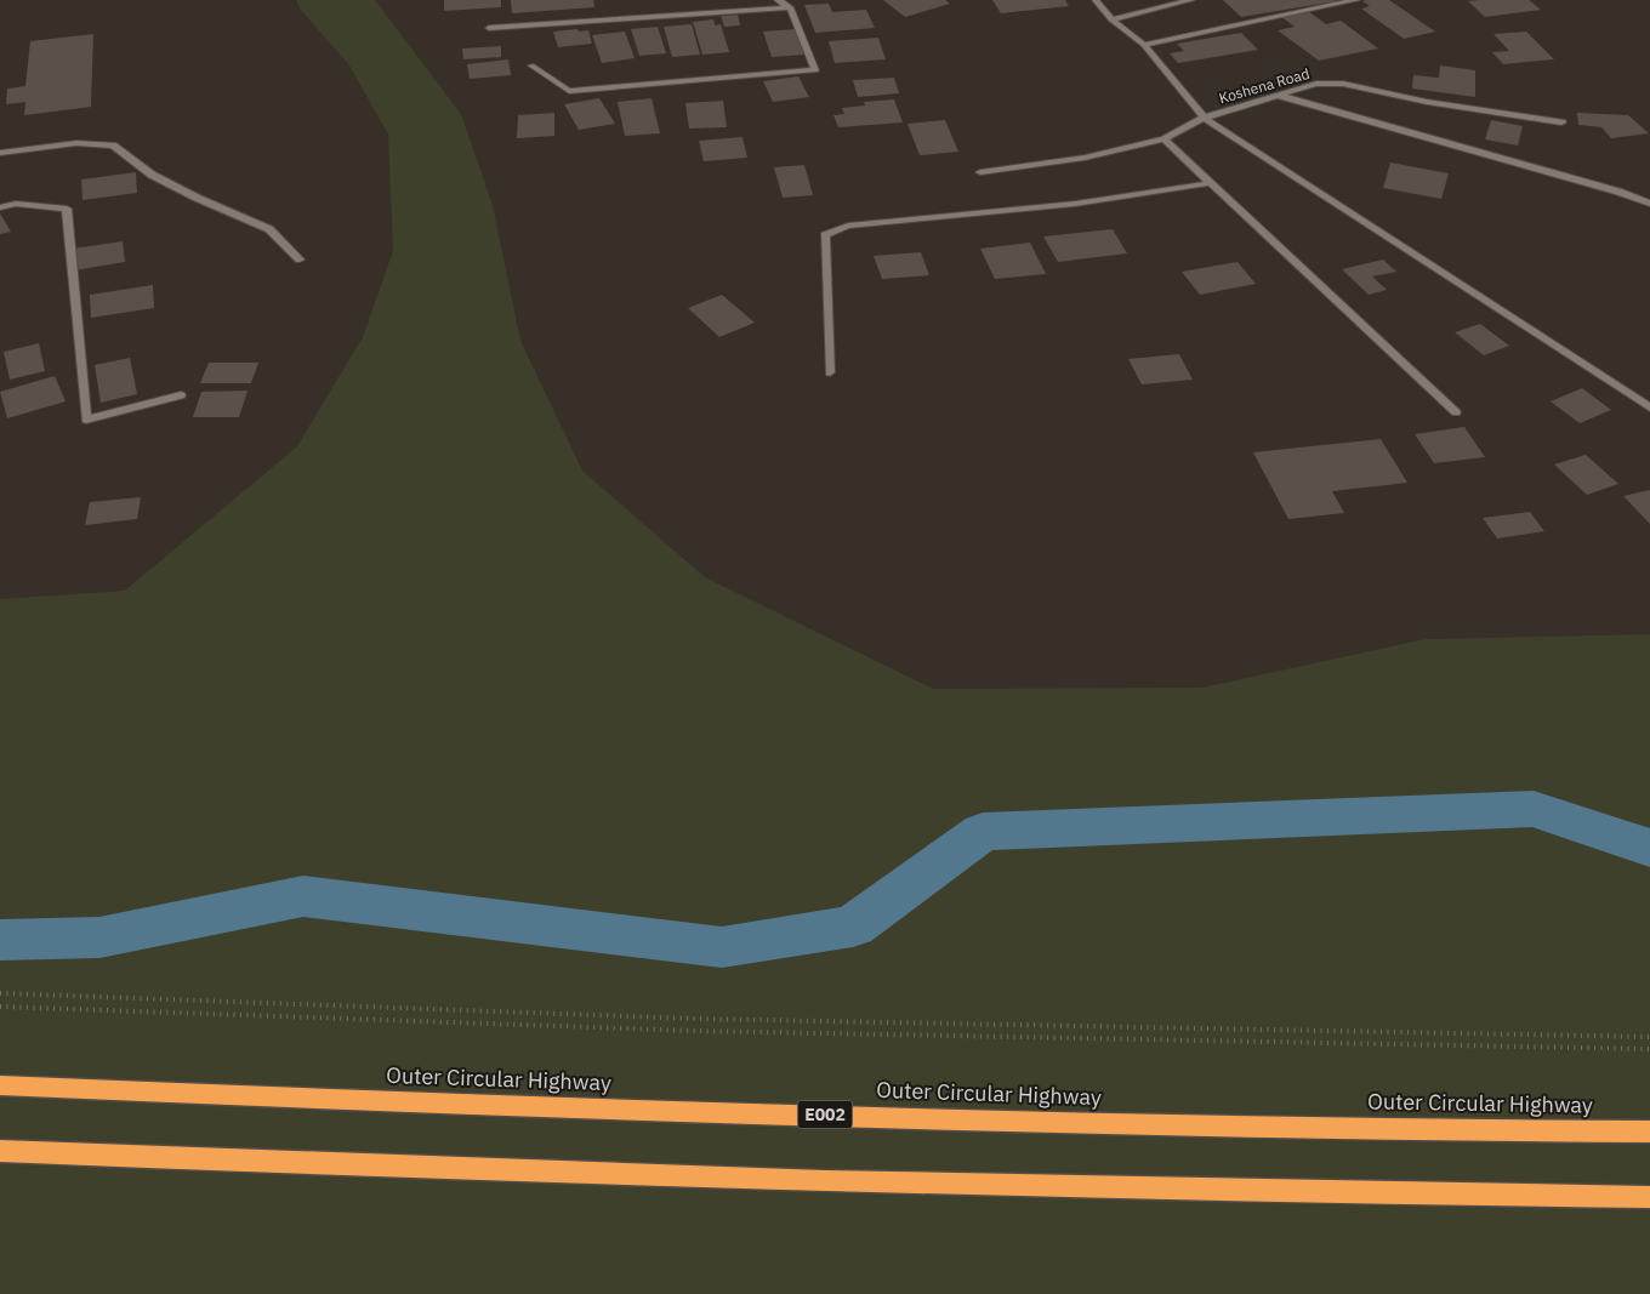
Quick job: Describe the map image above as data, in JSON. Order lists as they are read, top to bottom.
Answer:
{
  "streets": {
    "highway": ["Outer Circular Highway", "E002"],
    "street": ["Koshena Road"]
  }
}
